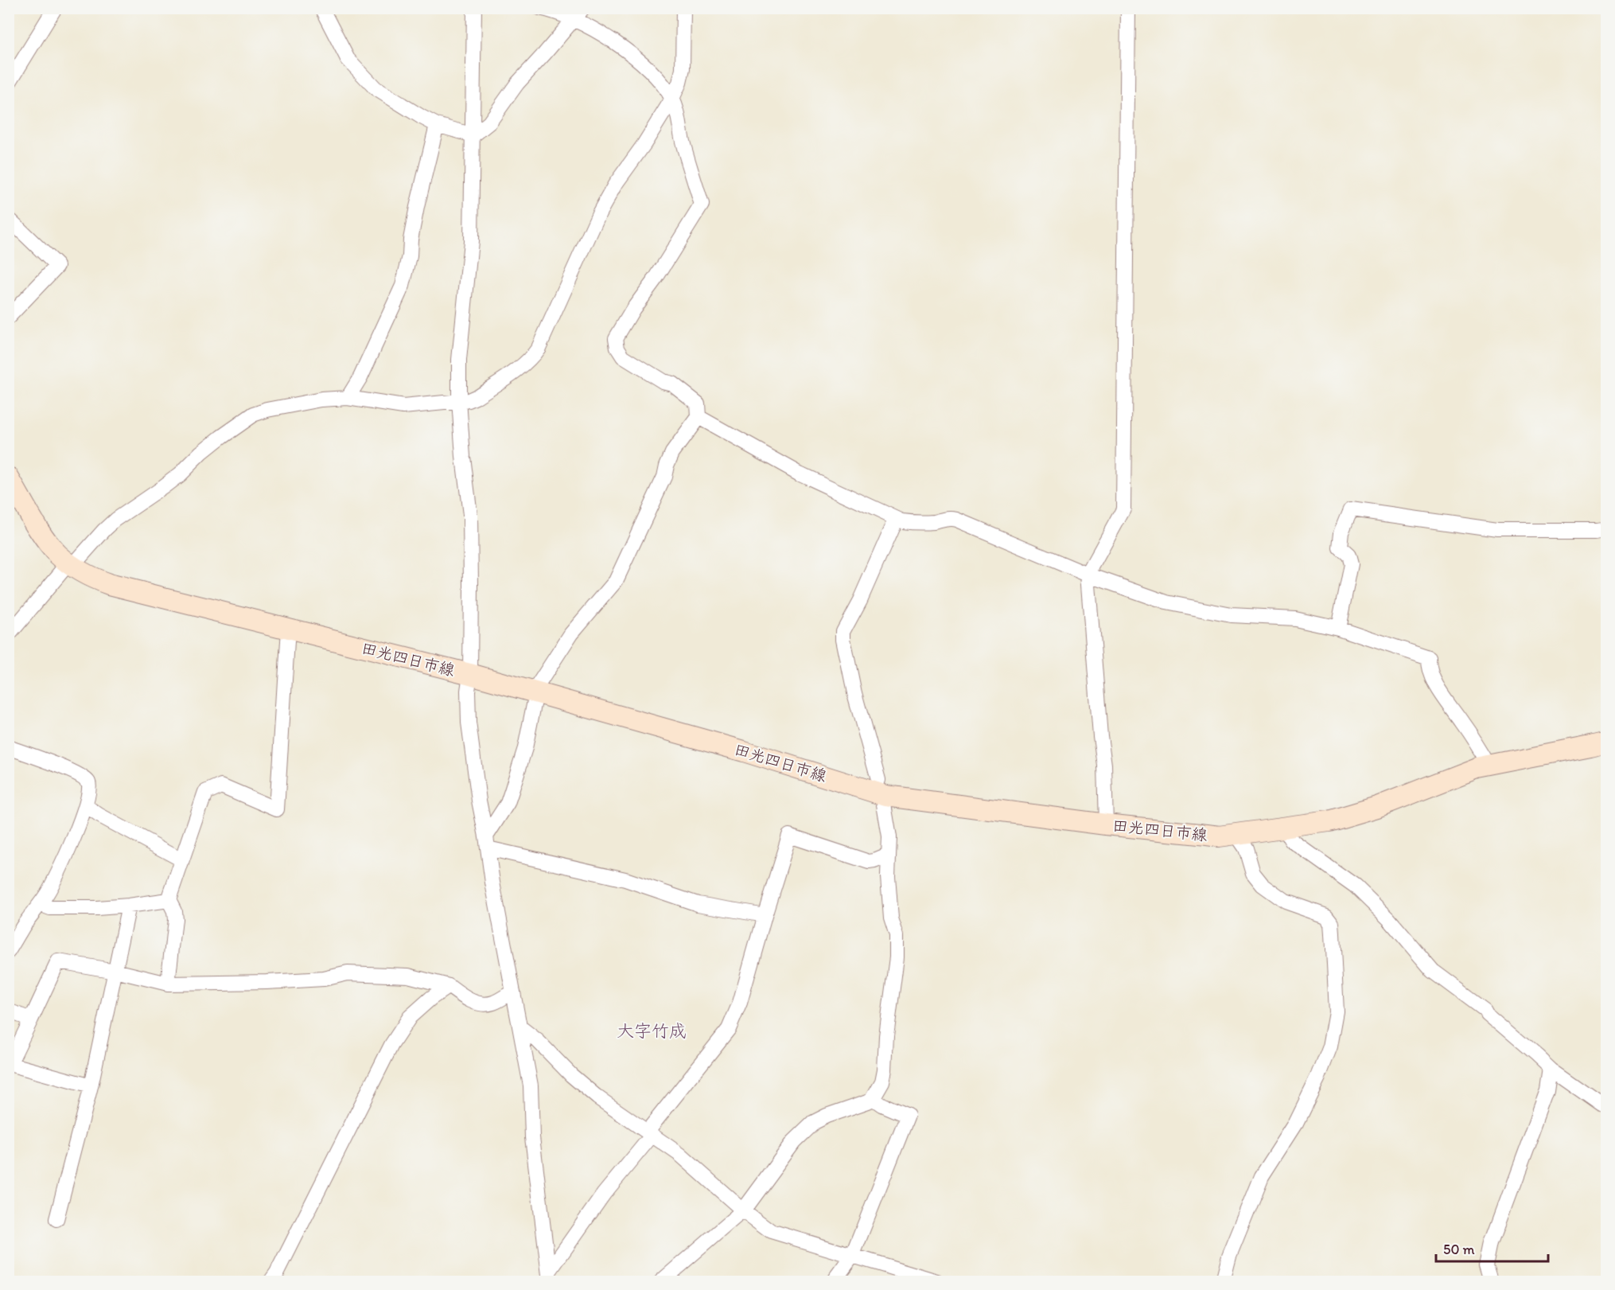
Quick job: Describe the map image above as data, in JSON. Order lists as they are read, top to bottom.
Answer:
{
  "streets": {
    "main road": ["田光四日市線"]
  },
  "districts": ["大字竹成"],
  "scale_bar": "50 m"
}
